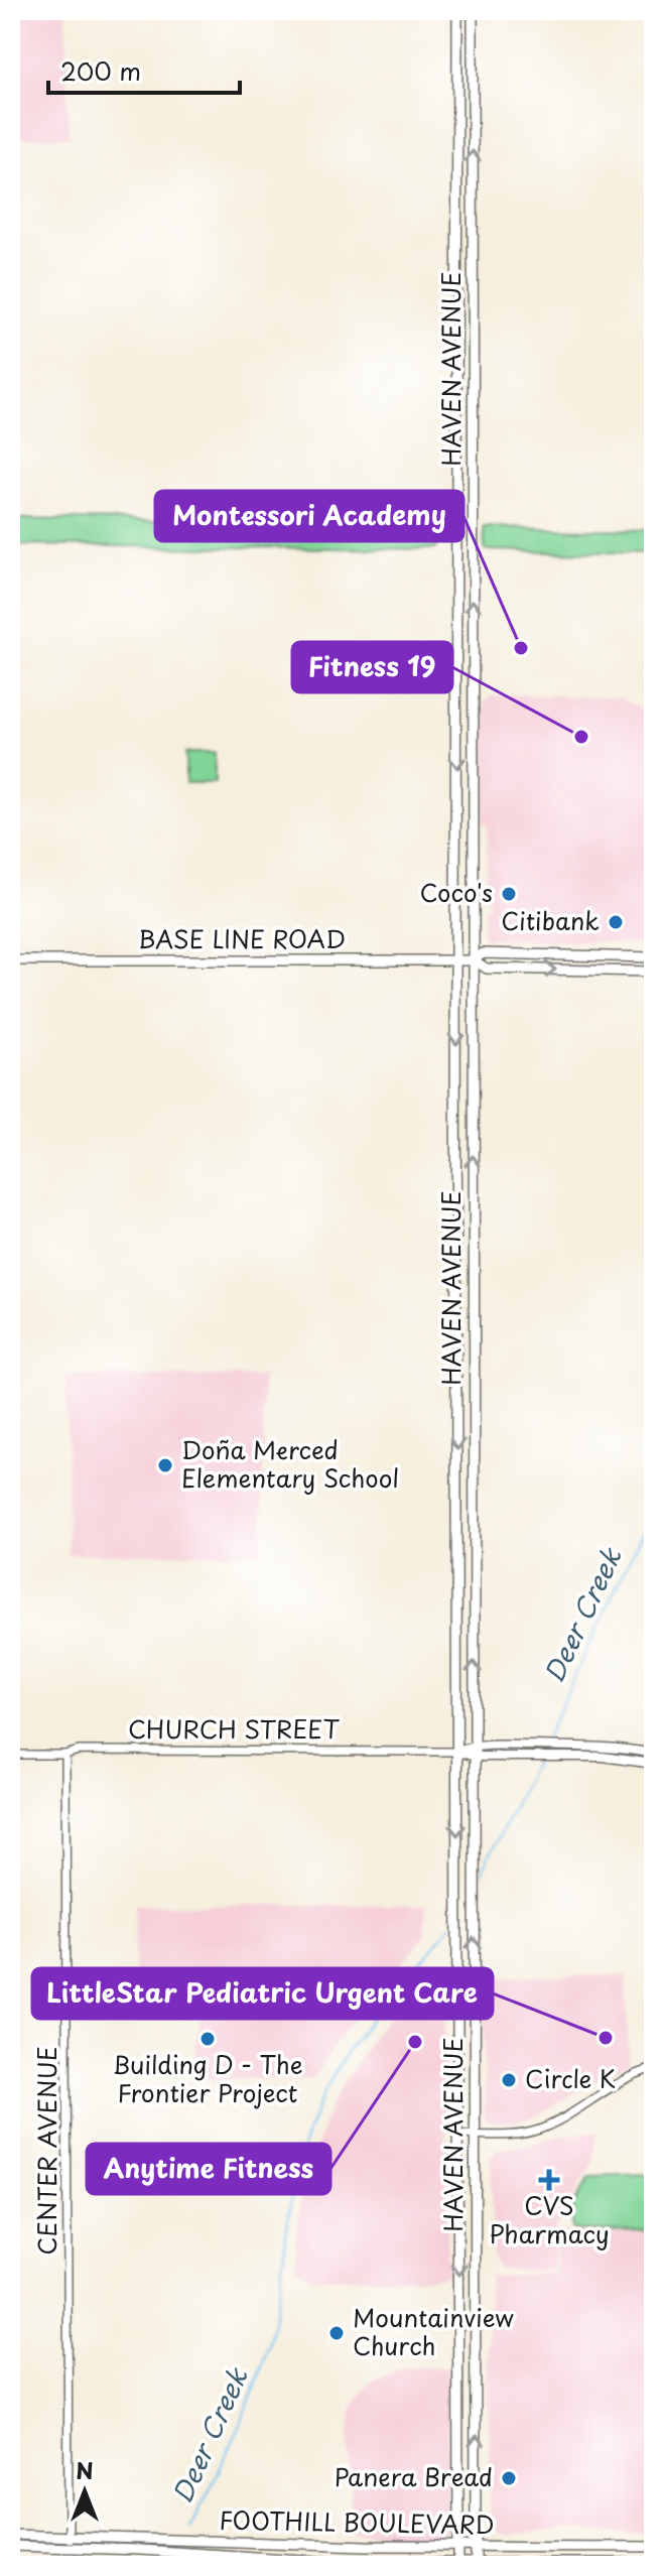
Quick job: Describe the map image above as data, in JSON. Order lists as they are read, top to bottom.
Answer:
{
  "streets": {
    "main road": [
      "HAVEN AVENUE",
      "BASE LINE ROAD",
      "CHURCH STREET",
      "FOOTHILL BOULEVARD"
    ],
    "street": ["CENTER AVENUE"]
  },
  "crossings": [
    ["HAVEN AVENUE", "BASE LINE ROAD"],
    ["HAVEN AVENUE", "CHURCH STREET"],
    ["HAVEN AVENUE", "FOOTHILL BOULEVARD"],
    ["CHURCH STREET", "CENTER AVENUE"],
    ["CENTER AVENUE", "FOOTHILL BOULEVARD"]
  ],
  "water": ["Deer Creek"],
  "places": {
    "other": [
      "Montessori Academy",
      "Fitness 19",
      "Coco's",
      "Citibank",
      "Doña Merced Elementary School",
      "LittleStar Pediatric Urgent Care",
      "Building D - The Frontier Project",
      "Anytime Fitness",
      "Circle K",
      "Mountainview Church",
      "Panera Bread"
    ],
    "health": ["CVS Pharmacy"]
  },
  "scale_bar": "200 m",
  "north": "top"
}
